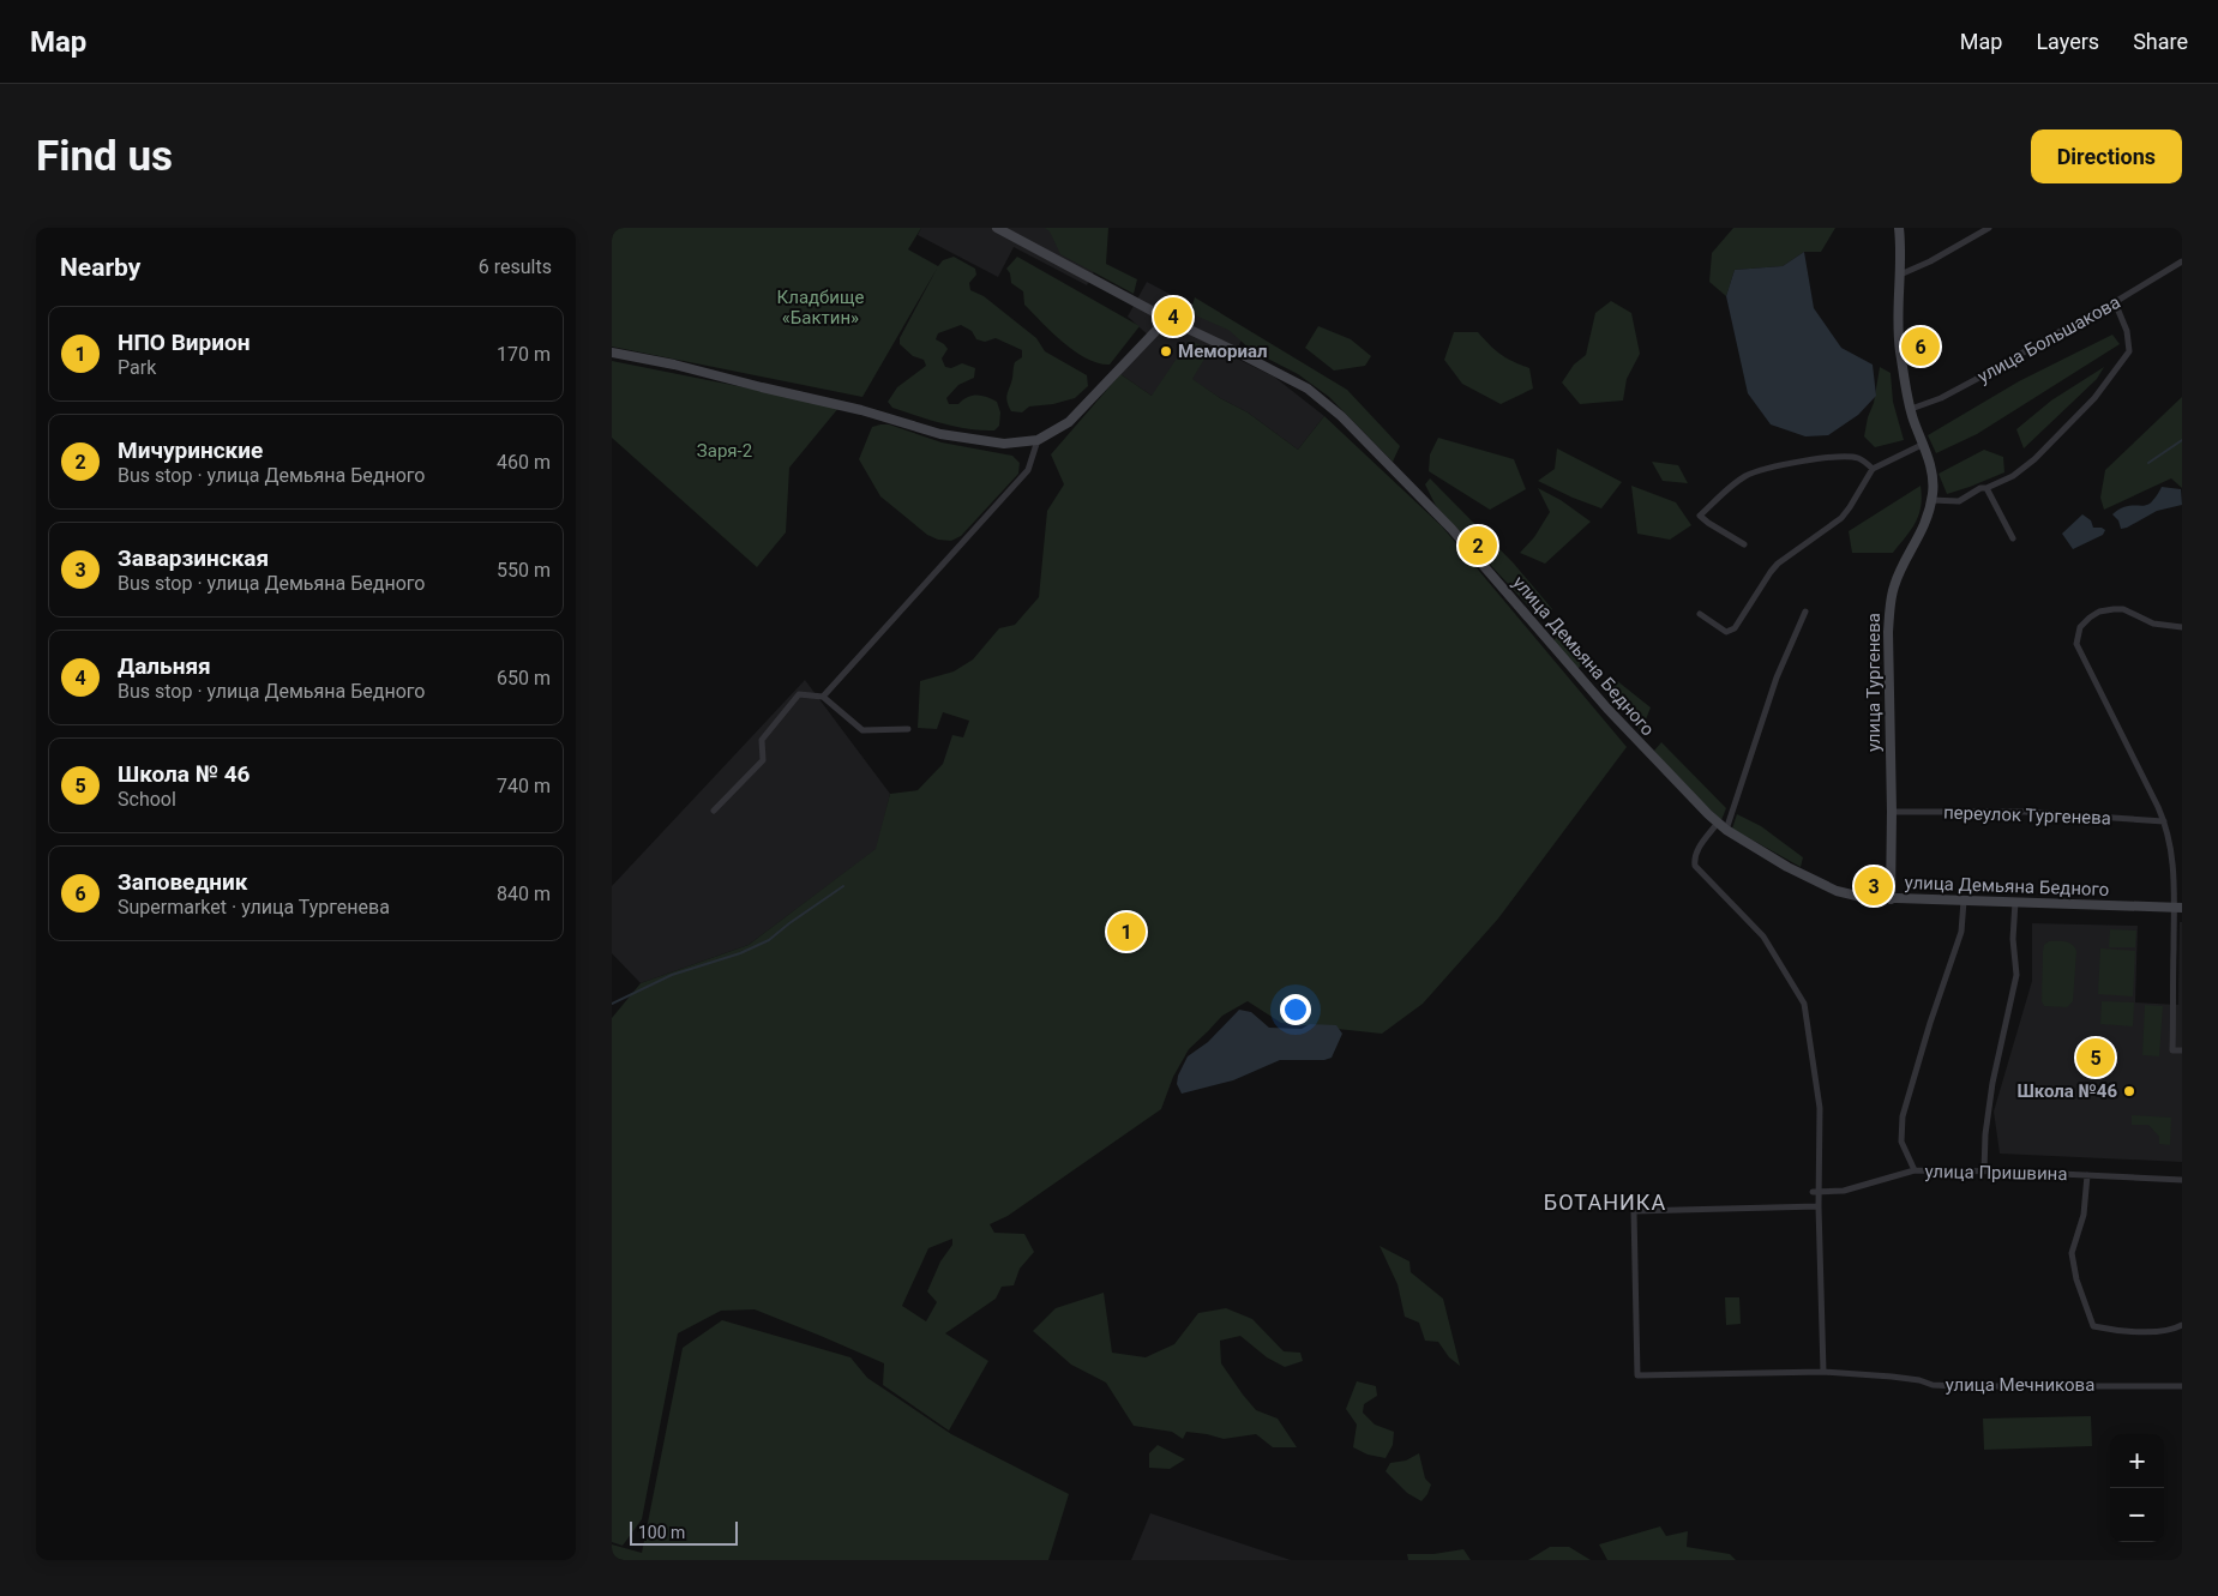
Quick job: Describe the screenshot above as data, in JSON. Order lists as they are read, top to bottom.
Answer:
{
  "streets": {
    "street": [
      "улица Большакова",
      "улица Демьяна Бедного",
      "улица Тургенева",
      "переулок Тургенева",
      "улица Пришвина",
      "улица Мечникова"
    ]
  },
  "crossings": [
    ["улица Большакова", "улица Тургенева"],
    ["улица Демьяна Бедного", "улица Тургенева"],
    ["улица Тургенева", "переулок Тургенева"]
  ],
  "districts": ["БОТАНИКА"],
  "parks": ["Кладбище «Бактин»", "Заря-2"],
  "places": ["Мемориал", "Школа №46"],
  "scale_bar": "100 m",
  "page": {
    "header": "Map",
    "nav": ["Map", "Layers", "Share"],
    "buttons": "Directions",
    "title": "Find us",
    "heading": ["Nearby", "6 results"],
    "pins": [
      "4",
      "6",
      "2",
      "3",
      "1",
      "5"
    ],
    "list": [
      {
        "mark": "1",
        "name": "НПО Вирион",
        "note": "Park",
        "value": "170 m"
      },
      {
        "mark": "2",
        "name": "Мичуринские",
        "note": "Bus stop · улица Демьяна Бедного",
        "value": "460 m"
      },
      {
        "mark": "3",
        "name": "Заварзинская",
        "note": "Bus stop · улица Демьяна Бедного",
        "value": "550 m"
      },
      {
        "mark": "4",
        "name": "Дальняя",
        "note": "Bus stop · улица Демьяна Бедного",
        "value": "650 m"
      },
      {
        "mark": "5",
        "name": "Школа № 46",
        "note": "School",
        "value": "740 m"
      },
      {
        "mark": "6",
        "name": "Заповедник",
        "note": "Supermarket · улица Тургенева",
        "value": "840 m"
      }
    ],
    "map_buttons": ["+", "−"],
    "scale": "100 m"
  }
}
